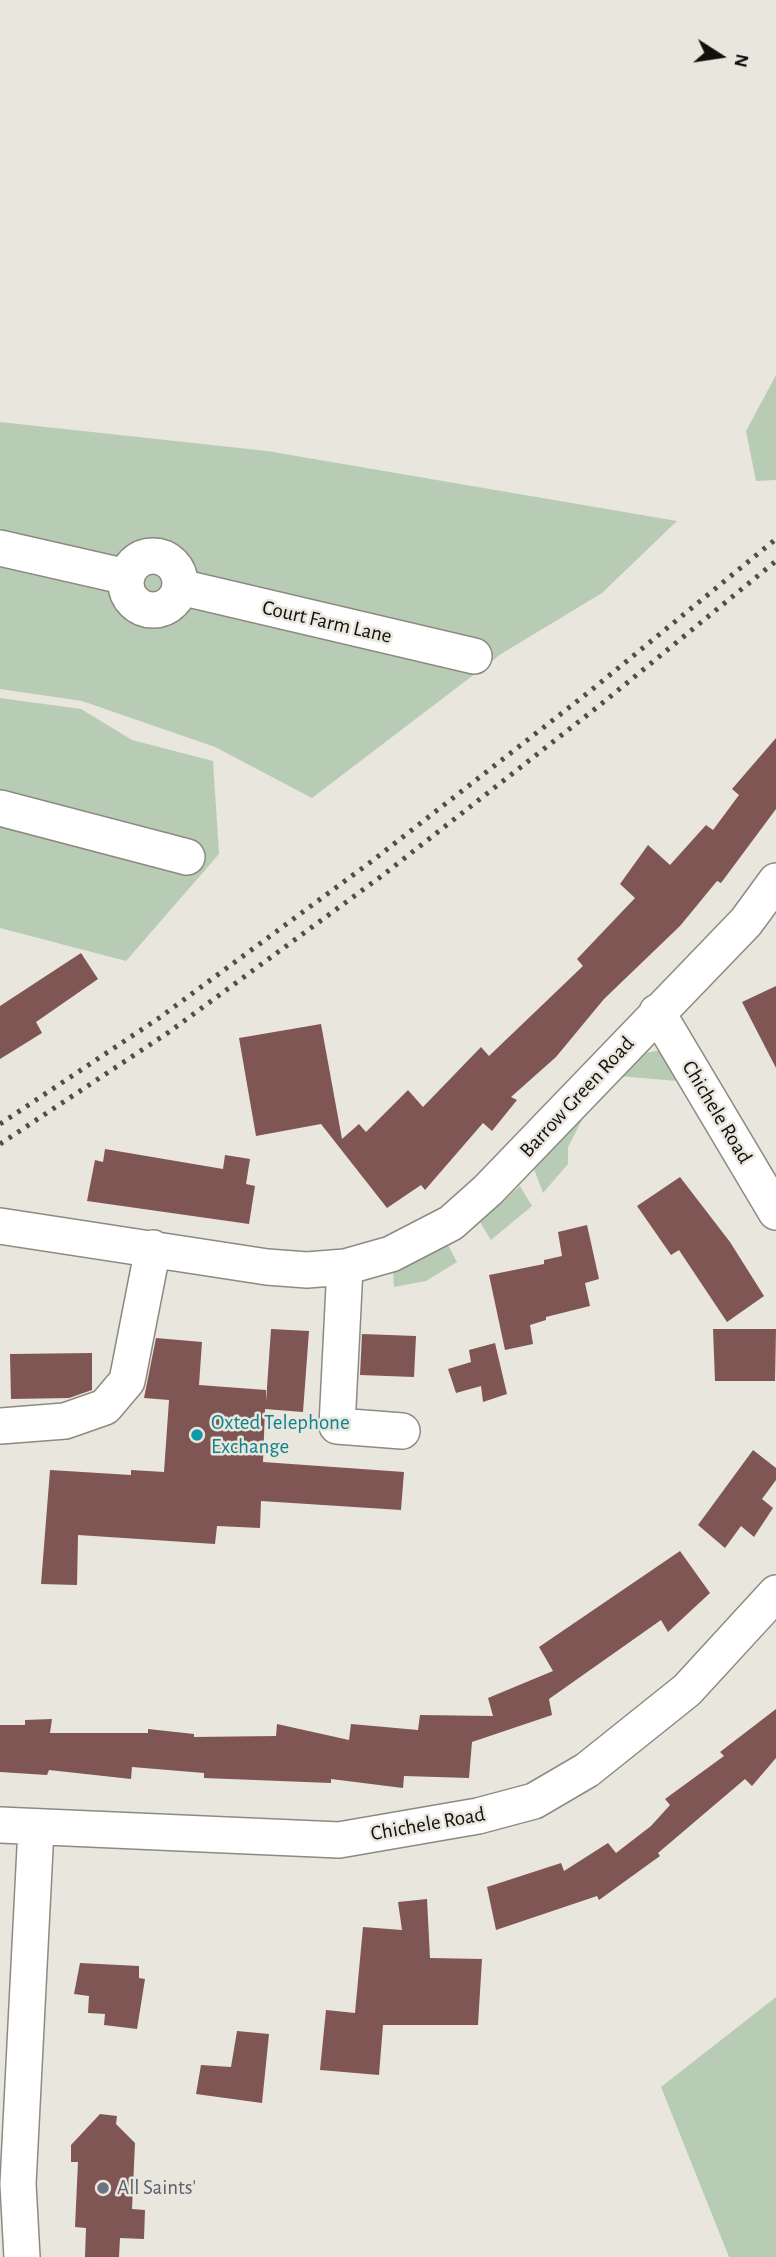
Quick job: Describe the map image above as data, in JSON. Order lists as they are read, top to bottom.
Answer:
{
  "streets": {
    "street": ["Court Farm Lane", "Barrow Green Road", "Chichele Road"]
  },
  "crossings": [
    ["Barrow Green Road", "Chichele Road"]
  ],
  "places": ["Oxted Telephone Exchange", "All Saints'"],
  "north": "right"
}
